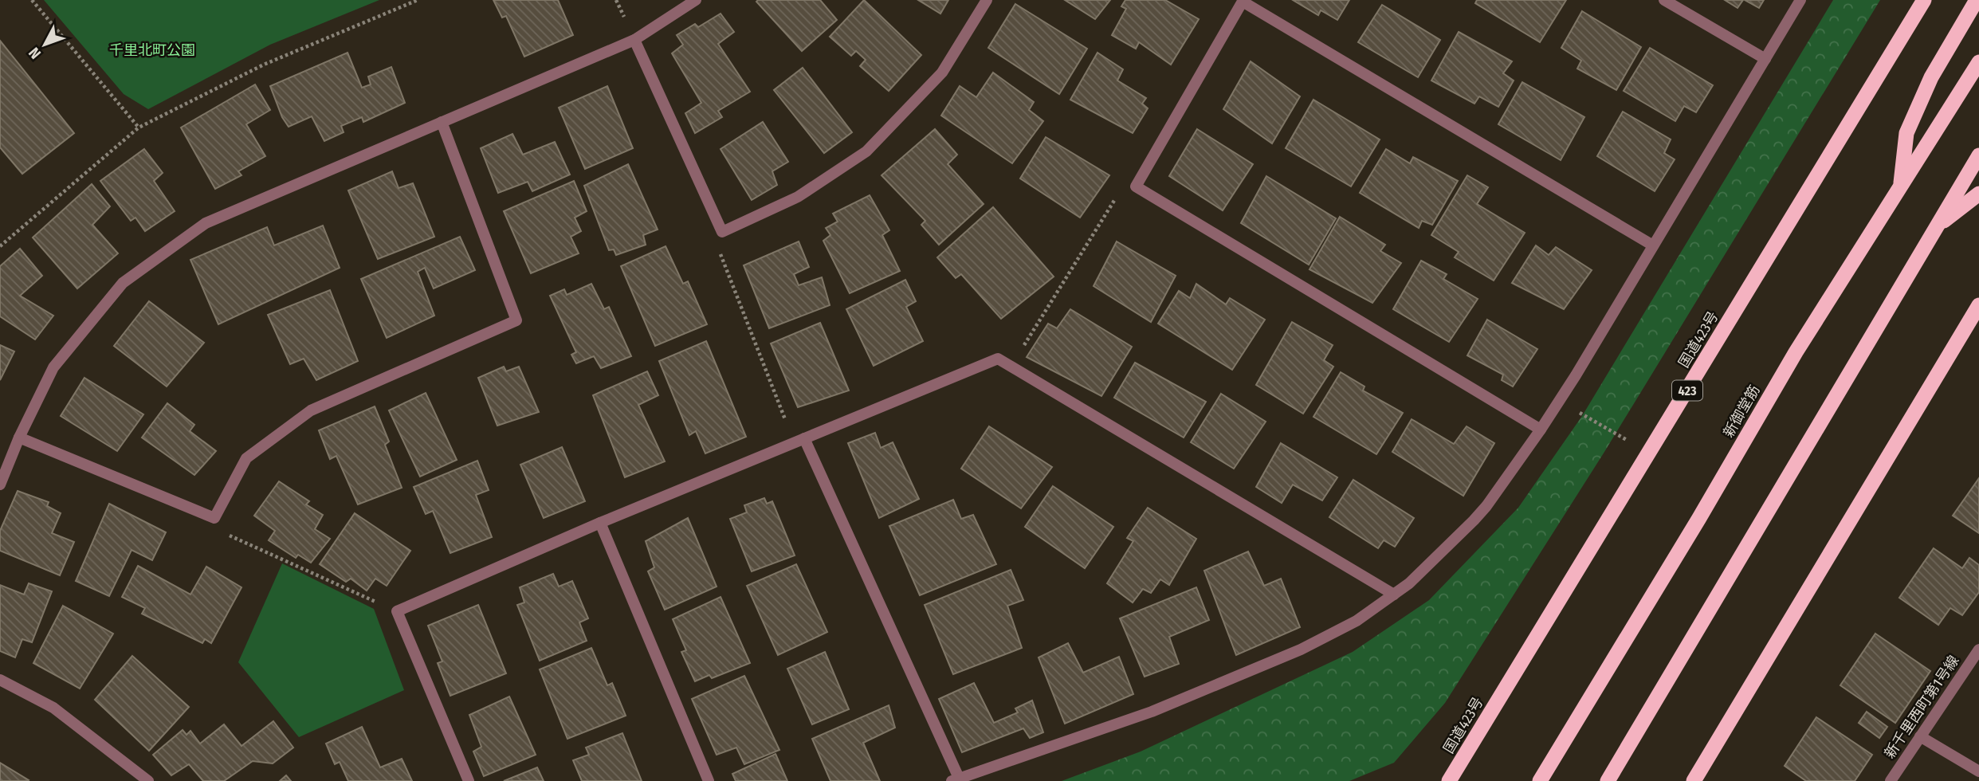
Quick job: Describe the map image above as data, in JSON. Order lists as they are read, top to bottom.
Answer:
{
  "streets": {
    "highway": ["国道423号", "423", "新御堂筋"],
    "street": ["新千里西町第1号線"]
  },
  "parks": ["千里北町公園"],
  "north": "bottom left"
}
